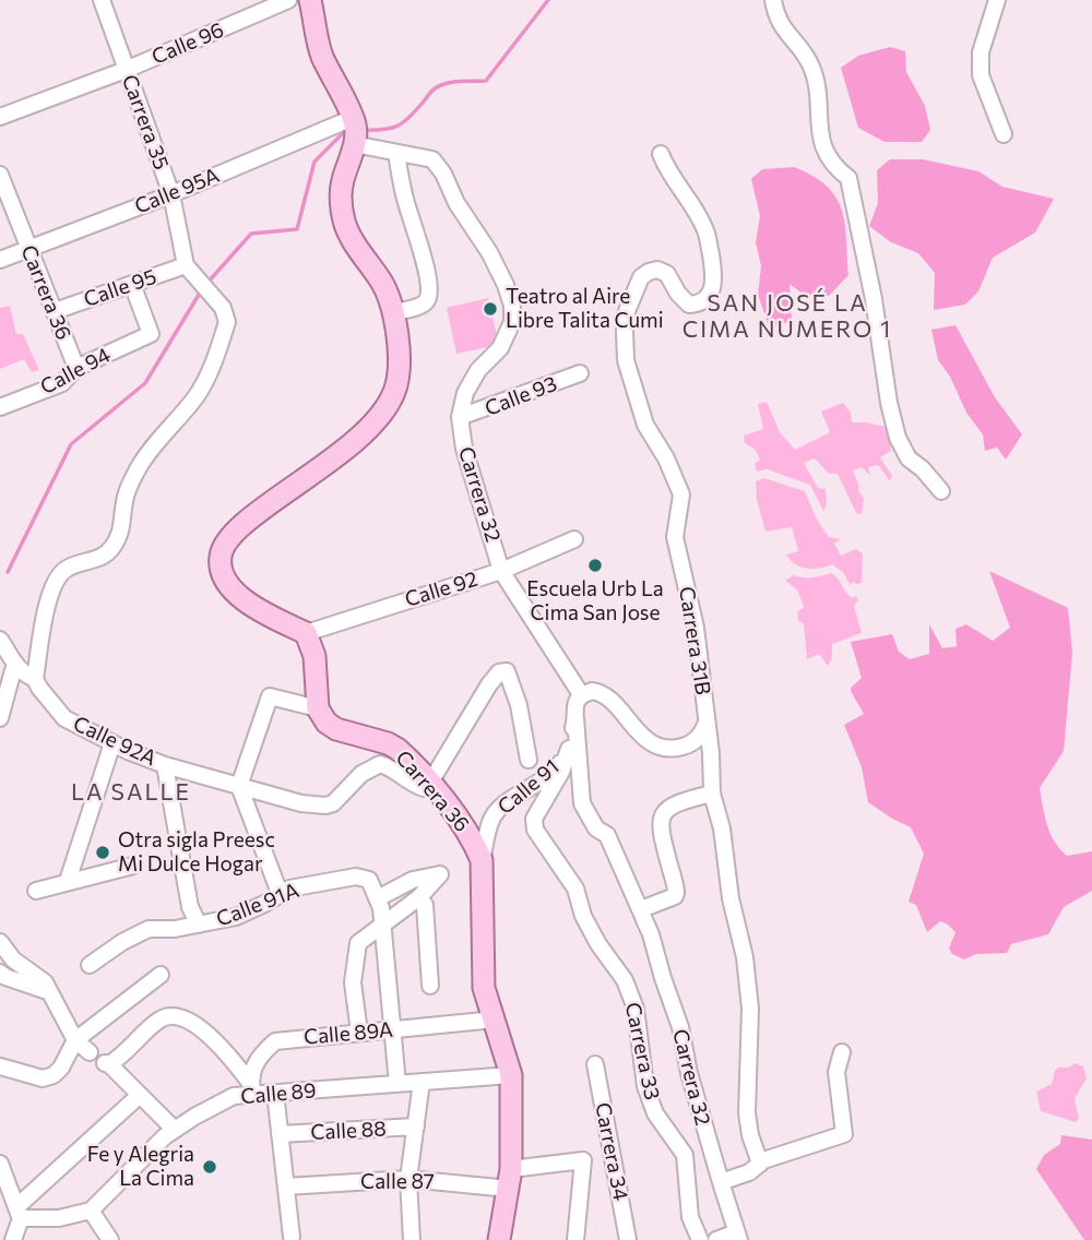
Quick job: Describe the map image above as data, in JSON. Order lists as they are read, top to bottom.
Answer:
{
  "streets": {
    "main road": ["Carrera 36"],
    "street": [
      "Calle 96",
      "Carrera 35",
      "Calle 95A",
      "Calle 95",
      "Calle 94",
      "Calle 93",
      "Carrera 32",
      "Calle 92",
      "Carrera 31B",
      "Calle 92A",
      "Calle 91",
      "Calle 91A",
      "Calle 89A",
      "Carrera 33",
      "Calle 89",
      "Calle 88",
      "Carrera 34",
      "Calle 87"
    ]
  },
  "crossings": [
    ["Calle 96", "Carrera 35"],
    ["Carrera 35", "Calle 95A"],
    ["Carrera 35", "Calle 95"],
    ["Carrera 35", "Calle 92A"],
    ["Calle 95A", "Carrera 36"],
    ["Calle 95", "Carrera 36"],
    ["Calle 95", "Calle 94"],
    ["Carrera 36", "Calle 94"],
    ["Carrera 36", "Calle 92A"],
    ["Carrera 36", "Calle 91"],
    ["Carrera 36", "Calle 89"],
    ["Carrera 36", "Calle 87"],
    ["Calle 93", "Carrera 32"],
    ["Carrera 32", "Calle 92"],
    ["Carrera 32", "Calle 91"],
    ["Calle 91", "Carrera 33"],
    ["Calle 89A", "Calle 89"]
  ],
  "districts": ["SAN JOSÉ LA CIMA NUMERO 1", "LA SALLE"],
  "places": [
    "Teatro al Aire Libre Talita Cumi",
    "Escuela Urb La Cima San Jose",
    "Otra sigla Preesc Mi Dulce Hogar",
    "Fe y Alegria La Cima"
  ]
}
